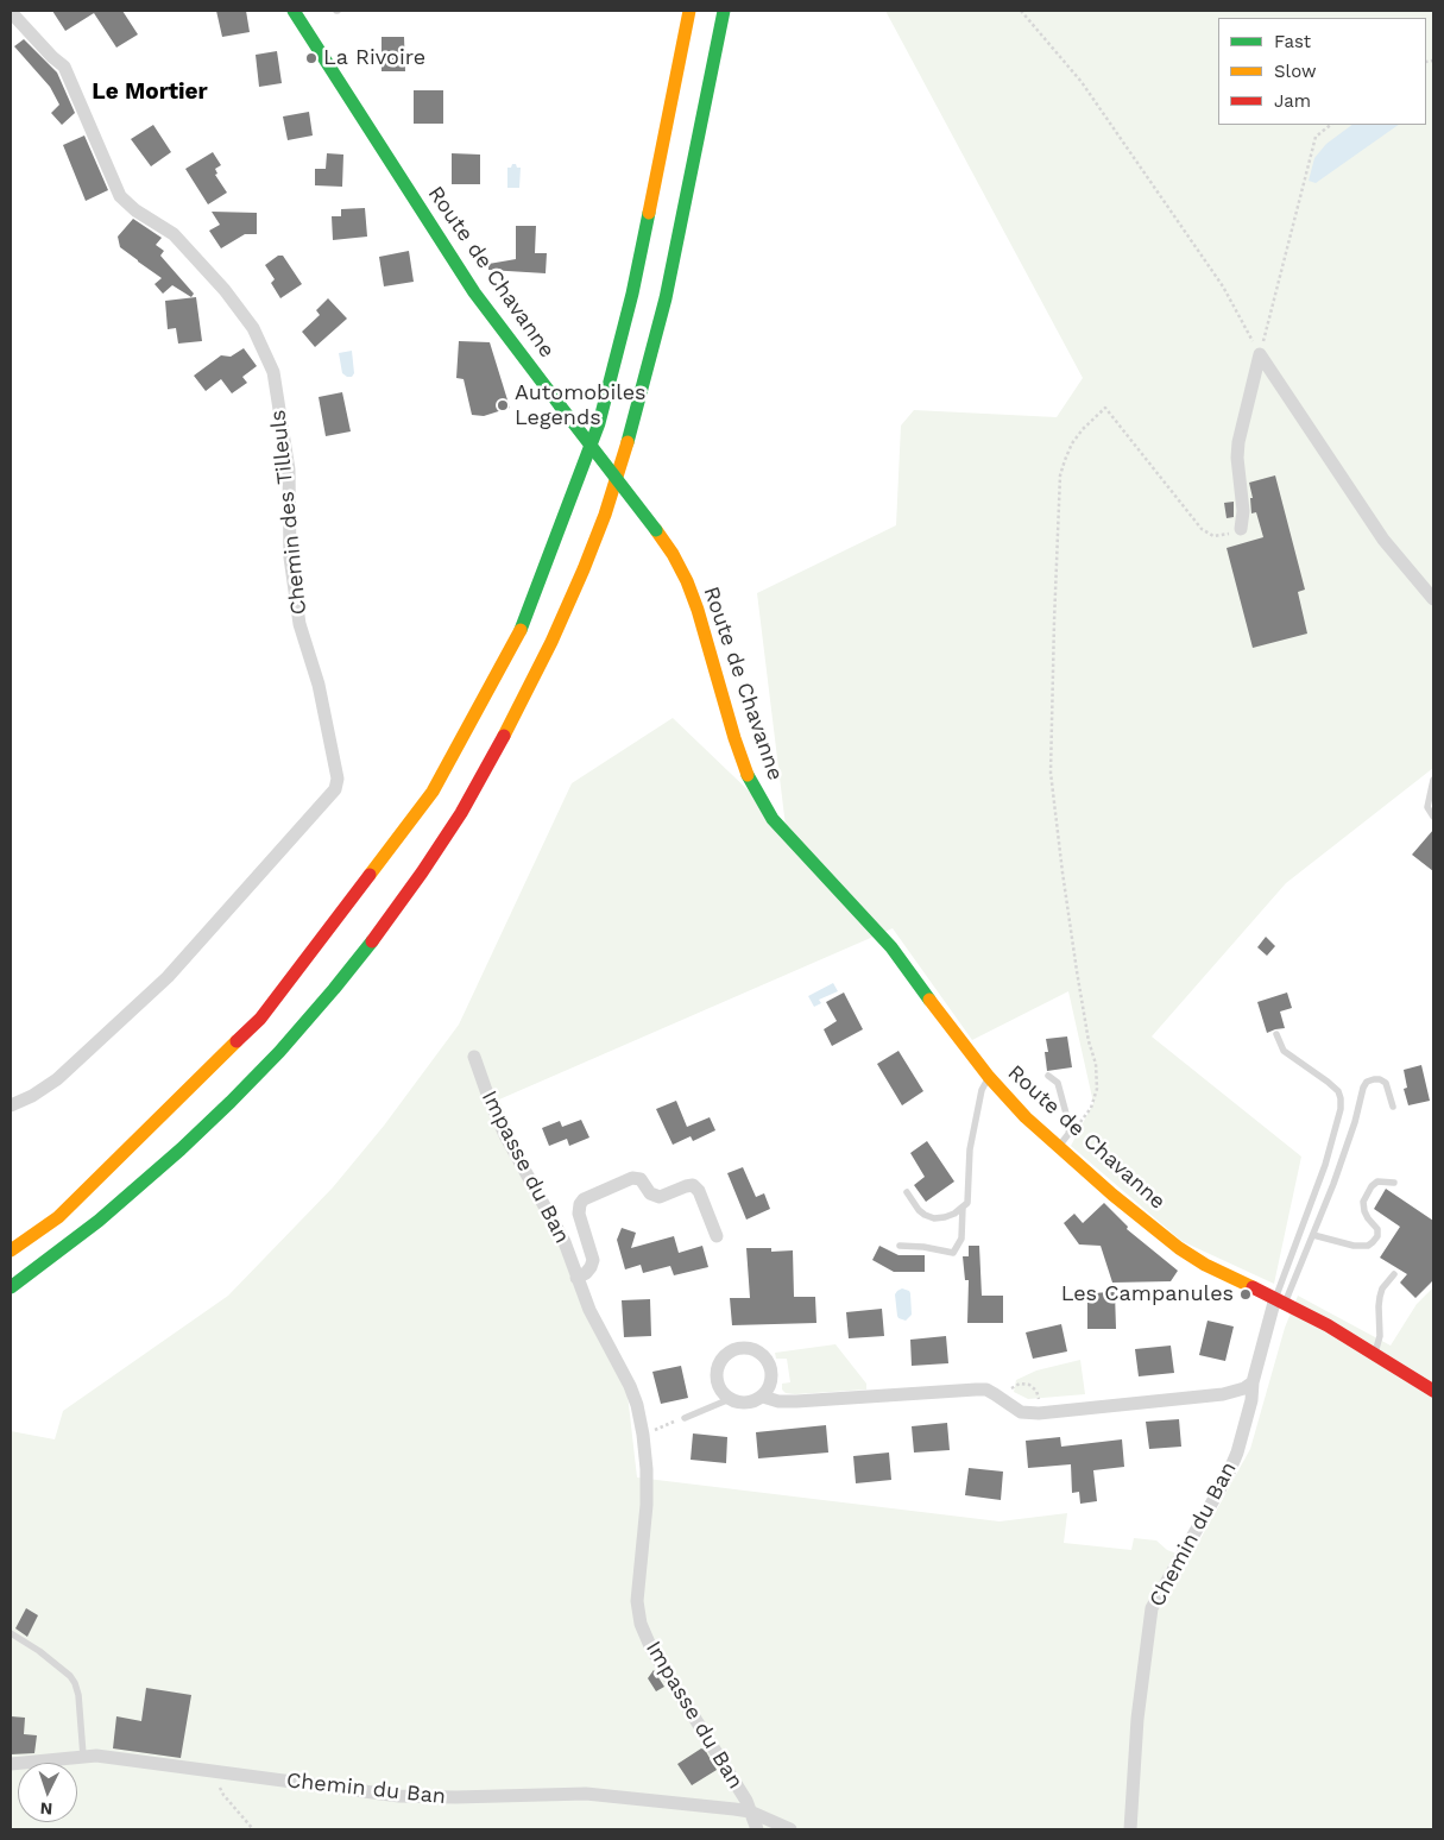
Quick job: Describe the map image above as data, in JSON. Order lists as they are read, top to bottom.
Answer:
{
  "streets": {
    "main road": ["Route de Chavanne"],
    "street": ["Chemin des Tilleuls", "Impasse du Ban", "Chemin du Ban"]
  },
  "crossings": [
    ["Route de Chavanne", "Chemin du Ban"],
    ["Impasse du Ban", "Chemin du Ban"]
  ],
  "districts": ["Le Mortier"],
  "places": ["La Rivoire", "Automobiles Legends", "Les Campanules"],
  "legend": ["Fast", "Slow", "Jam"],
  "north": "bottom"
}
